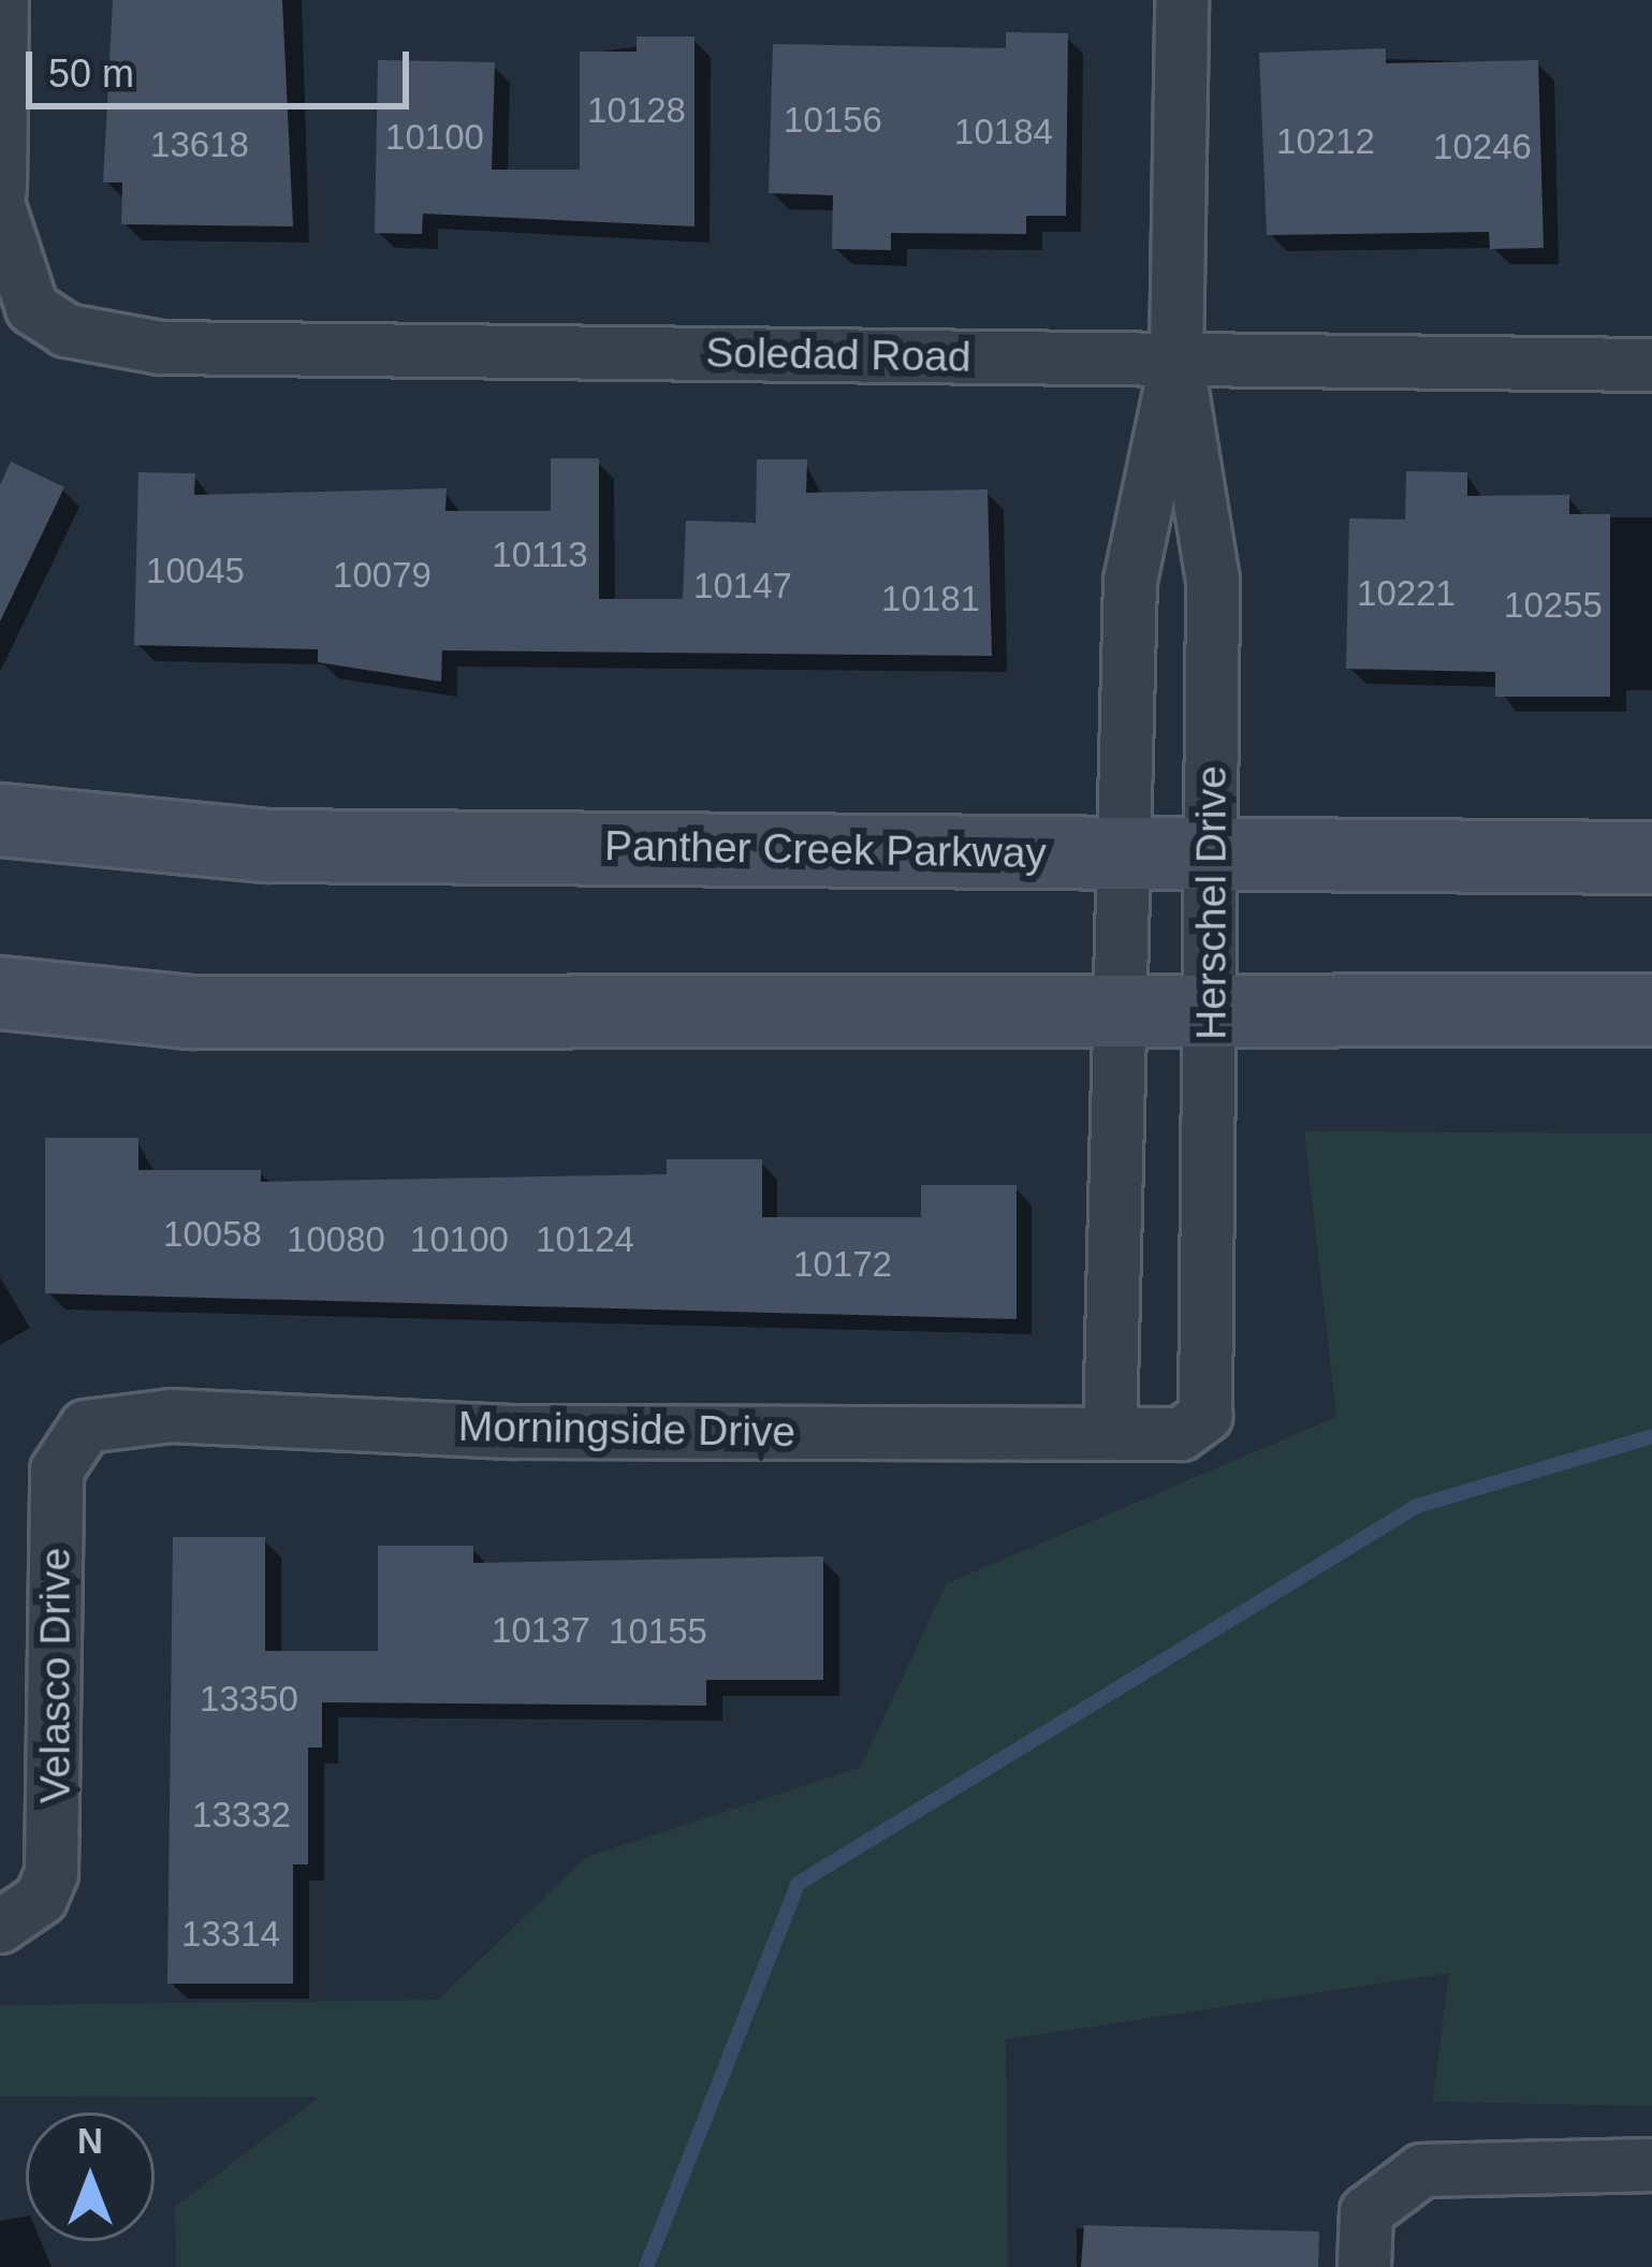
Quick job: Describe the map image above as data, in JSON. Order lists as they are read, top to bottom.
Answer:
{
  "streets": {
    "main road": ["Panther Creek Parkway"],
    "street": [
      "Soledad Road",
      "Herschel Drive",
      "Morningside Drive",
      "Velasco Drive"
    ]
  },
  "crossings": [
    ["Soledad Road", "Herschel Drive"],
    ["Panther Creek Parkway", "Herschel Drive"],
    ["Herschel Drive", "Morningside Drive"],
    ["Morningside Drive", "Velasco Drive"]
  ],
  "house_numbers": [
    "10128",
    "10156",
    "10184",
    "10100",
    "10212",
    "13618",
    "10246",
    "10113",
    "10045",
    "10079",
    "10147",
    "10221",
    "10181",
    "10255",
    "10058",
    "10080",
    "10100",
    "10124",
    "10172",
    "10137",
    "10155",
    "13350",
    "13332",
    "13314"
  ],
  "scale_bar": "50 m",
  "north": "top"
}
